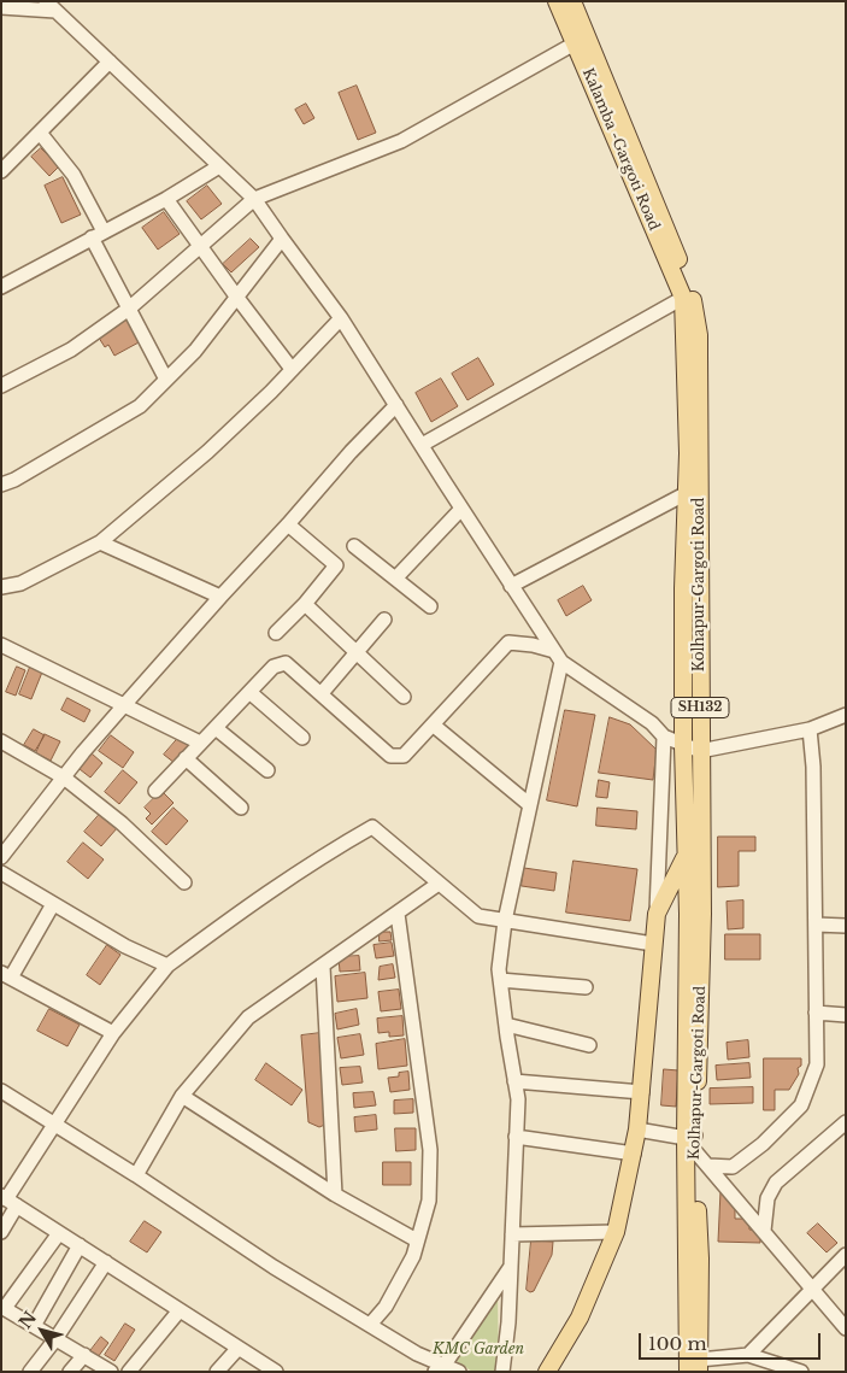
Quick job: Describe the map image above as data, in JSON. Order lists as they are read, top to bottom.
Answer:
{
  "streets": {
    "main road": ["Kalamba -Gargoti Road", "Kolhapur-Gargoti Road", "SH132"]
  },
  "parks": ["KMC Garden"],
  "scale_bar": "100 m",
  "north": "top left"
}
